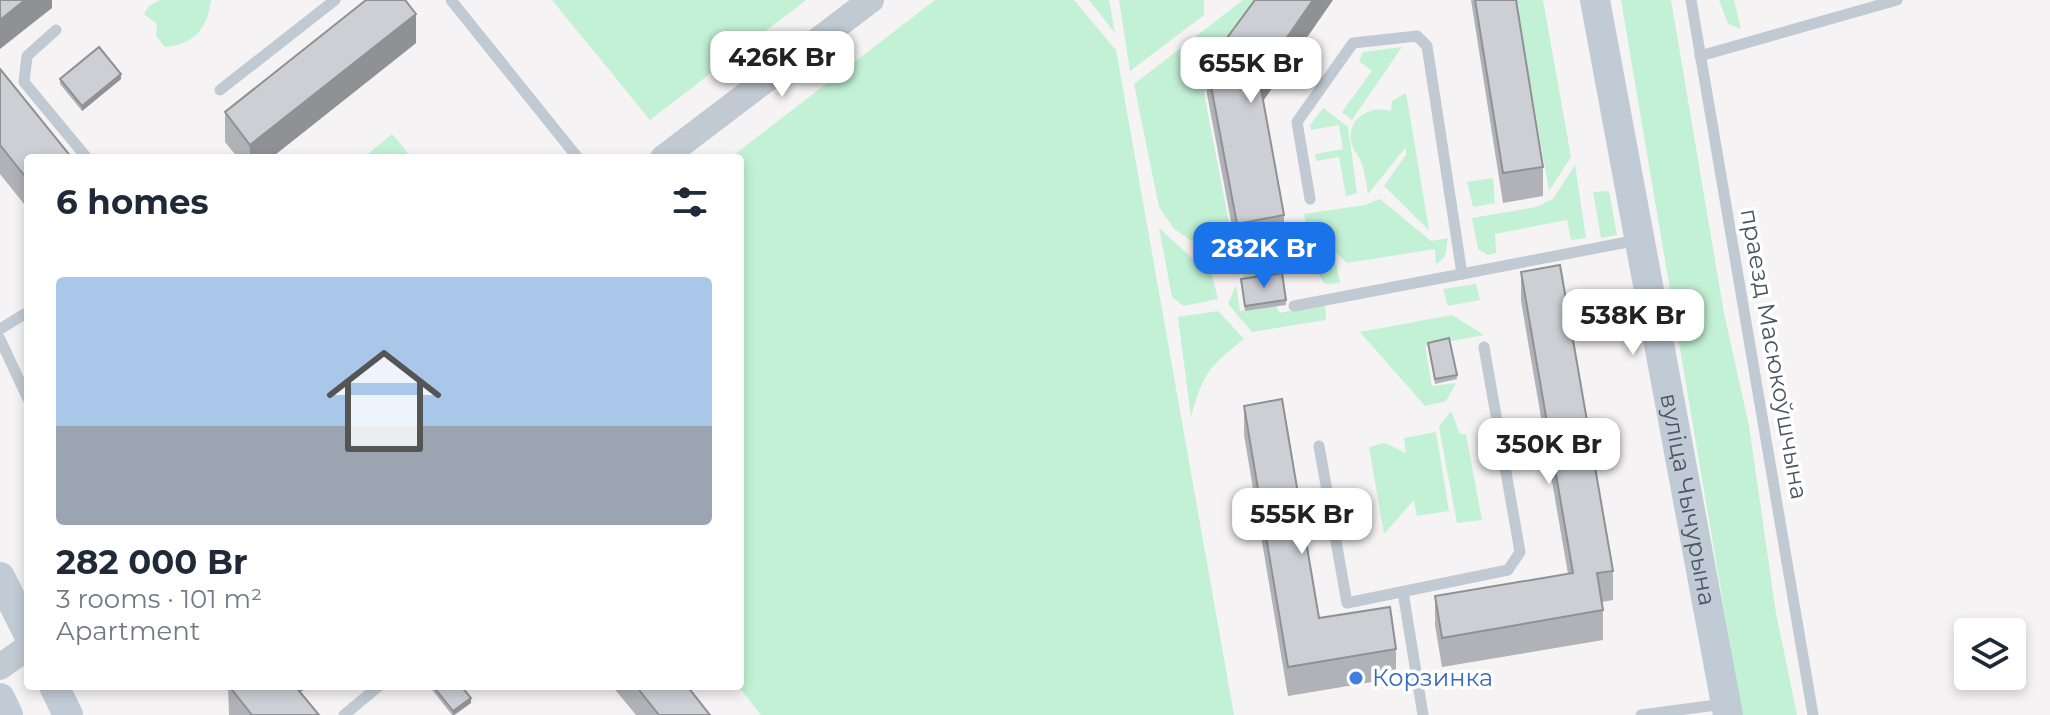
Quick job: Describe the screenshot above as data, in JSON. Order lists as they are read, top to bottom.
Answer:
{
  "streets": {
    "main road": ["вуліца Чычурына"],
    "lane": ["праезд Масюкоўшчына"]
  },
  "places": ["Корзинка"],
  "page": {
    "price": [
      "426K Br",
      "655K Br",
      "282K Br",
      "538K Br",
      "350K Br",
      "555K Br"
    ],
    "heading": "6 homes",
    "list": [
      {
        "name": "282 000 Br",
        "note": "3 rooms · 101 m² · Apartment"
      }
    ]
  }
}
